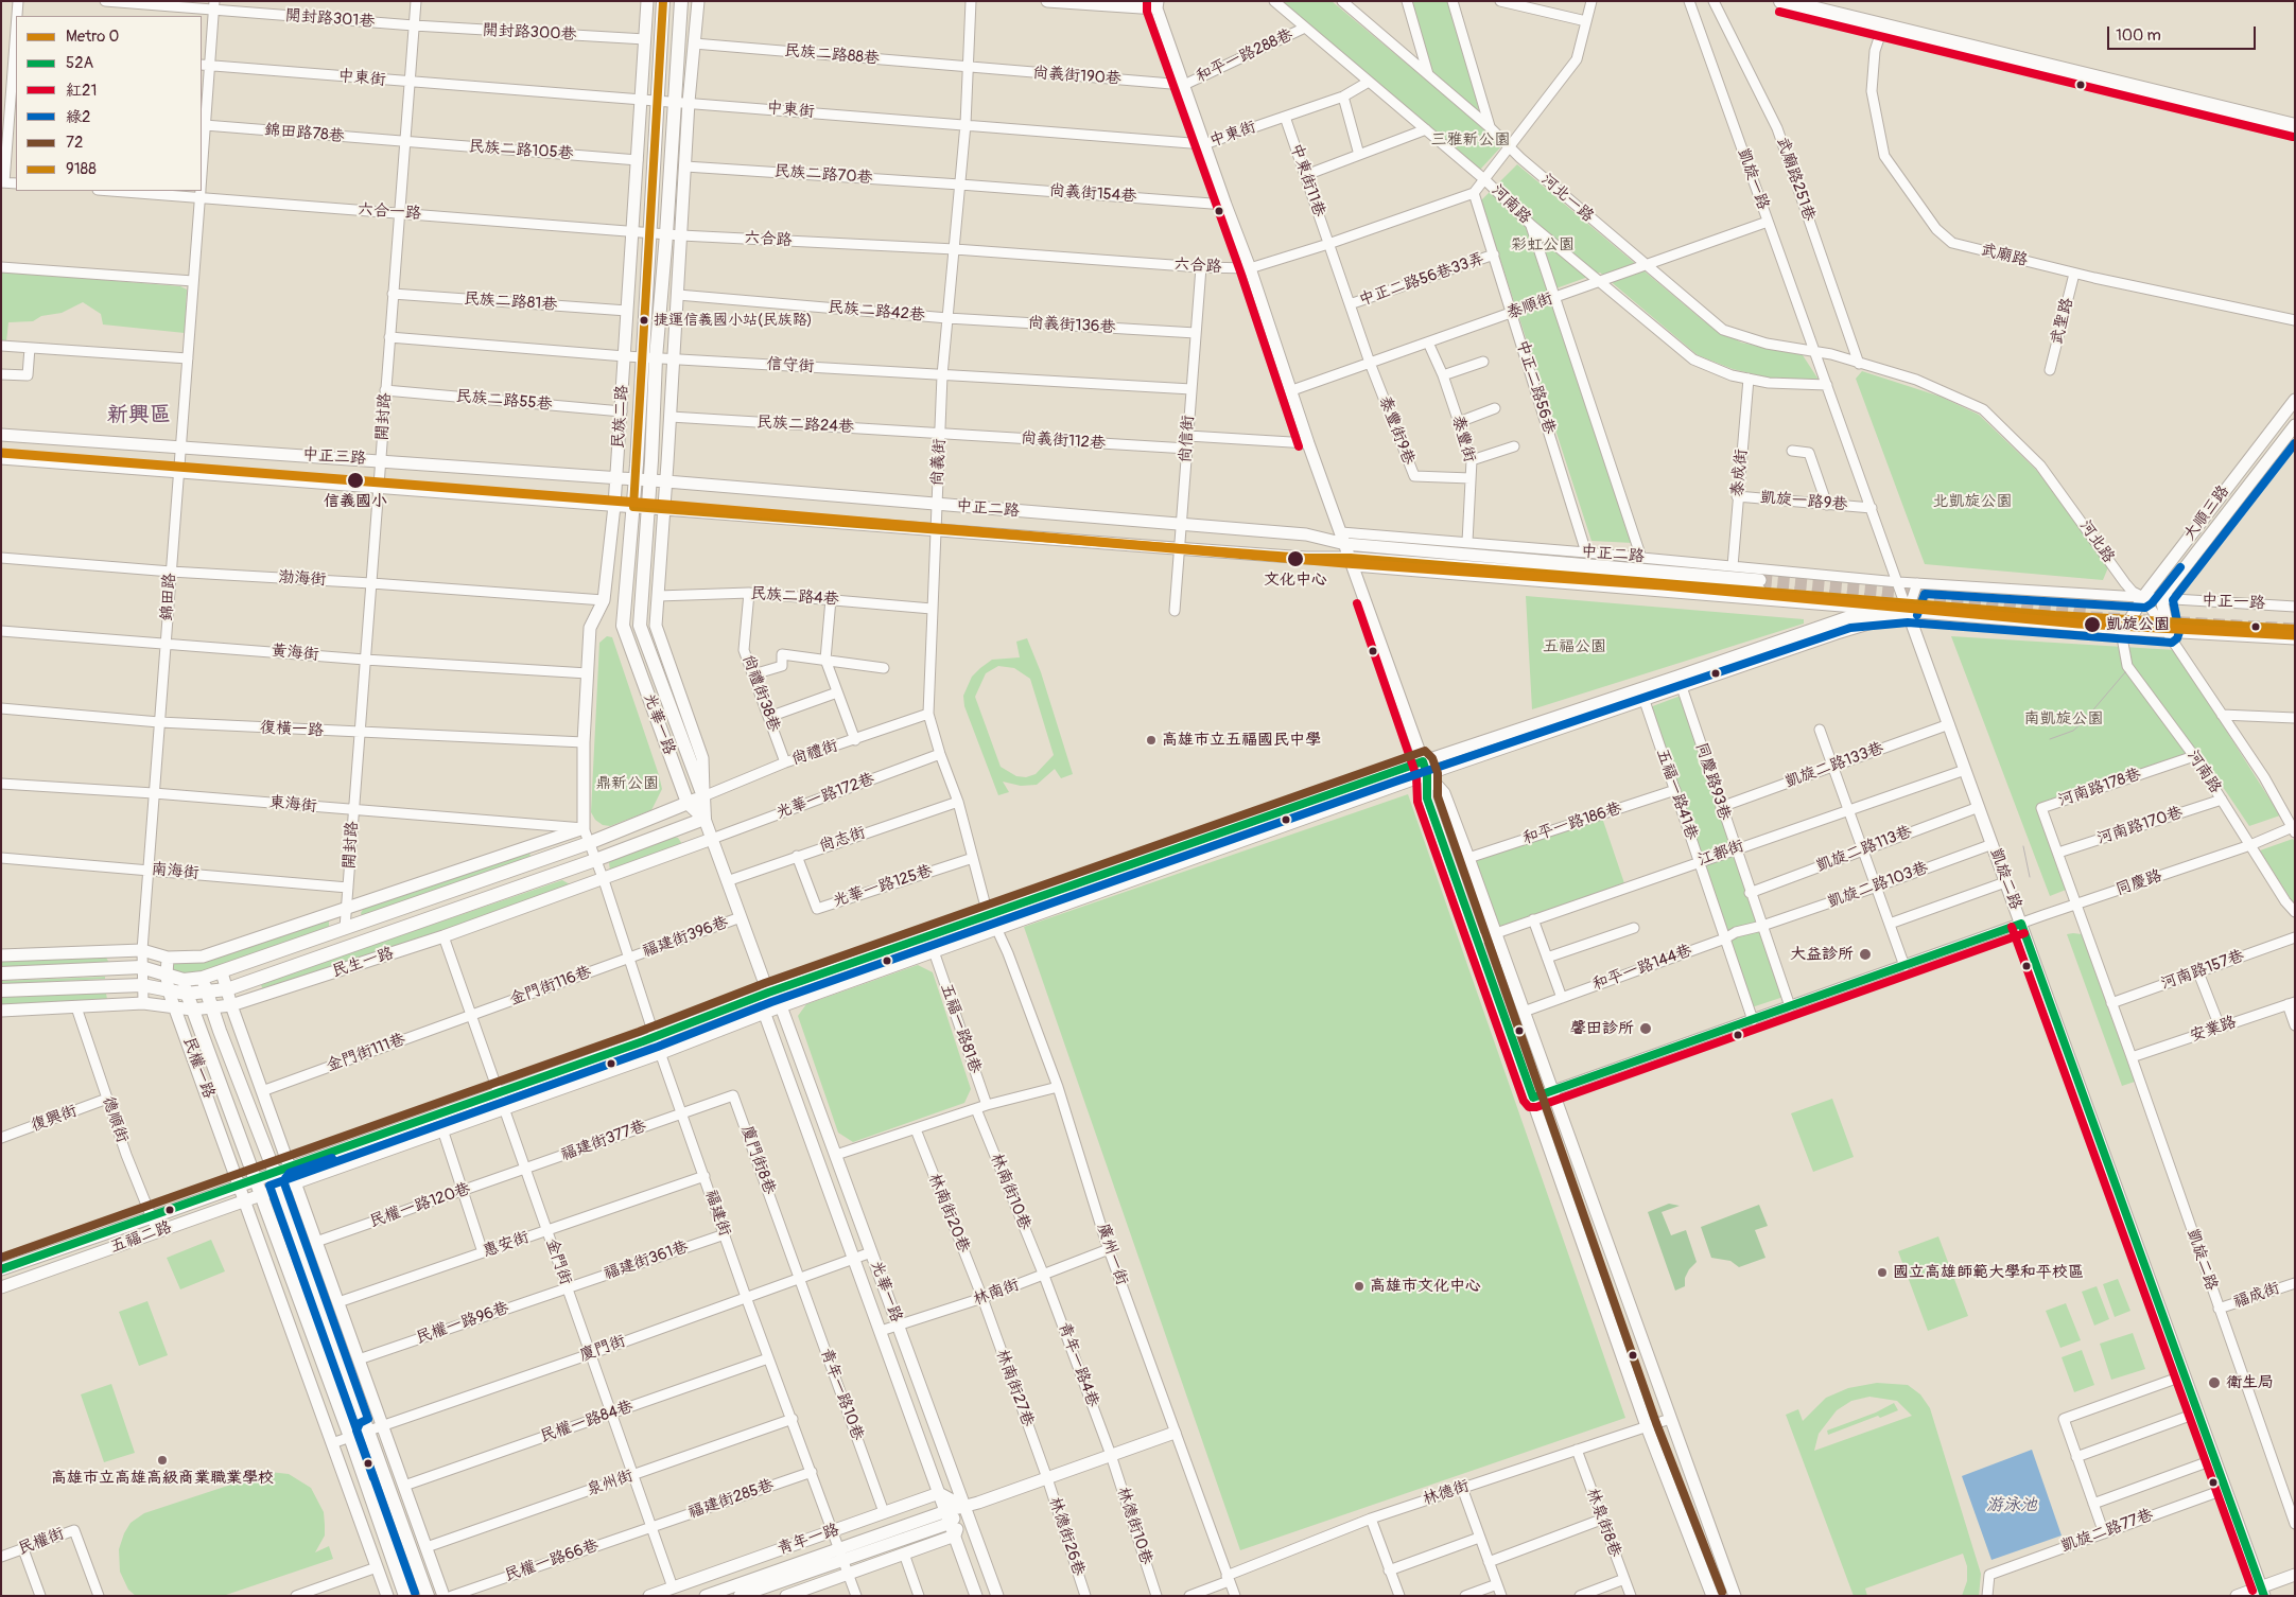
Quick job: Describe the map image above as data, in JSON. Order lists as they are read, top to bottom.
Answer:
{
  "streets": {
    "main road": [
      "民族二路",
      "光華一路",
      "民生一路",
      "民權一路"
    ],
    "street": [
      "開封路301巷",
      "開封路300巷",
      "民族二路88巷",
      "和平一路288巷",
      "尚義街190巷",
      "中東街",
      "錦田路78巷",
      "民族二路105巷",
      "民族二路70巷",
      "凱旋一路",
      "武廟路251巷",
      "中東街11巷",
      "尚義街154巷",
      "河北一路",
      "河南路",
      "六合一路",
      "六合路",
      "武廟路",
      "中正二路56巷33弄",
      "民族二路81巷",
      "泰順街",
      "民族二路42巷",
      "武聖路",
      "尚義街136巷",
      "信守街",
      "中正二路56巷",
      "民族二路55巷",
      "開封路",
      "民族二路24巷",
      "泰豐街9巷",
      "尚信街",
      "泰豐街",
      "尚義街112巷",
      "中正三路",
      "尚義街",
      "泰成街",
      "凱旋一路9巷",
      "中正二路",
      "大順三路",
      "河北路",
      "渤海街",
      "錦田路",
      "民族二路4巷",
      "中正一路",
      "黃海街",
      "尚禮街38巷",
      "復橫一路",
      "尚禮街",
      "凱旋二路133巷",
      "同慶路93巷",
      "河南路178巷",
      "五福一路41巷",
      "光華一路172巷",
      "東海街",
      "和平一路186巷",
      "河南路170巷",
      "尚志街",
      "凱旋二路113巷",
      "江都街",
      "南海街",
      "凱旋二路",
      "同慶路",
      "凱旋二路103巷",
      "光華一路125巷",
      "福建街396巷",
      "和平一路144巷",
      "河南路157巷",
      "金門街116巷",
      "五福一路81巷",
      "安業路",
      "金門街111巷",
      "復興街",
      "德順街",
      "福建街377巷",
      "廈門街8巷",
      "林南街10巷",
      "民權一路120巷",
      "福建街",
      "林南街20巷",
      "五福二路",
      "惠安街",
      "廣州一街",
      "福建街361巷",
      "金門街",
      "林南街",
      "福成街",
      "民權一路96巷",
      "廈門街",
      "青年一路4巷",
      "林南街27巷",
      "青年一路10巷",
      "民權一路84巷",
      "泉州街",
      "林德街",
      "福建街285巷",
      "林泉街8巷",
      "林德街10巷",
      "凱旋二路77巷",
      "林德街26巷",
      "青年一路",
      "民權街",
      "民權一路66巷"
    ]
  },
  "crossings": [
    ["開封路301巷", "開封路300巷"],
    ["開封路301巷", "開封路"],
    ["開封路301巷", "錦田路"],
    ["開封路300巷", "開封路"],
    ["開封路300巷", "民族二路"],
    ["民族二路88巷", "尚義街190巷"],
    ["民族二路88巷", "民族二路"],
    ["民族二路88巷", "尚義街"],
    ["和平一路288巷", "尚義街190巷"],
    ["和平一路288巷", "河南路"],
    ["尚義街190巷", "尚義街"],
    ["中東街", "中東街11巷"],
    ["中東街", "河南路"],
    ["中東街", "開封路"],
    ["中東街", "民族二路"],
    ["中東街", "尚義街"],
    ["中東街", "錦田路"],
    ["錦田路78巷", "民族二路105巷"],
    ["錦田路78巷", "開封路"],
    ["錦田路78巷", "錦田路"],
    ["民族二路105巷", "開封路"],
    ["民族二路105巷", "民族二路"],
    ["民族二路70巷", "尚義街154巷"],
    ["民族二路70巷", "民族二路"],
    ["民族二路70巷", "尚義街"],
    ["凱旋一路", "河北一路"],
    ["凱旋一路", "河南路"],
    ["凱旋一路", "泰順街"],
    ["凱旋一路", "河北路"],
    ["武廟路251巷", "河北路"],
    ["中東街11巷", "六合路"],
    ["中東街11巷", "中正二路56巷33弄"],
    ["中東街11巷", "泰順街"],
    ["中東街11巷", "泰豐街9巷"],
    ["尚義街154巷", "尚義街"],
    ["河北一路", "六合路"],
    ["河北一路", "泰順街"],
    ["河北一路", "河北路"],
    ["河南路", "六合路"],
    ["河南路", "泰順街"],
    ["河南路", "泰成街"],
    ["河南路", "大順三路"],
    ["河南路", "河南路178巷"],
    ["河南路", "河南路170巷"],
    ["河南路", "同慶路"],
    ["六合一路", "六合路"],
    ["六合一路", "開封路"],
    ["六合一路", "民族二路"],
    ["六合一路", "錦田路"],
    ["六合路", "中正二路56巷"],
    ["六合路", "民族二路"],
    ["六合路", "尚信街"],
    ["六合路", "尚義街"],
    ["武廟路", "武聖路"],
    ["中正二路56巷33弄", "中正二路56巷"],
    ["民族二路81巷", "開封路"],
    ["民族二路81巷", "民族二路"],
    ["泰順街", "中正二路56巷"],
    ["泰順街", "泰豐街9巷"],
    ["泰順街", "泰豐街"],
    ["民族二路42巷", "尚義街136巷"],
    ["民族二路42巷", "民族二路"],
    ["民族二路42巷", "尚義街"],
    ["尚義街136巷", "尚信街"],
    ["尚義街136巷", "尚義街"],
    ["信守街", "開封路"],
    ["信守街", "民族二路"],
    ["信守街", "尚信街"],
    ["信守街", "尚義街"],
    ["中正二路56巷", "中正二路"],
    ["民族二路55巷", "開封路"],
    ["民族二路55巷", "民族二路"],
    ["開封路", "中正三路"],
    ["開封路", "渤海街"],
    ["開封路", "黃海街"],
    ["開封路", "復橫一路"],
    ["開封路", "東海街"],
    ["開封路", "南海街"],
    ["民族二路", "民族二路24巷"],
    ["民族二路", "中正三路"],
    ["民族二路", "中正二路"],
    ["民族二路", "渤海街"],
    ["民族二路", "民族二路4巷"],
    ["民族二路", "黃海街"],
    ["民族二路", "光華一路"],
    ["民族二路", "復橫一路"],
    ["民族二路", "東海街"],
    ["民族二路", "福建街"],
    ["民族二路24巷", "尚義街112巷"],
    ["民族二路24巷", "尚義街"],
    ["泰豐街9巷", "泰豐街"],
    ["尚信街", "尚義街112巷"],
    ["尚信街", "中正二路"],
    ["泰豐街", "中正二路"],
    ["尚義街112巷", "尚義街"],
    ["中正三路", "中正二路"],
    ["中正三路", "錦田路"],
    ["尚義街", "中正二路"],
    ["尚義街", "民族二路4巷"],
    ["尚義街", "尚禮街"],
    ["尚義街", "光華一路172巷"],
    ["尚義街", "尚志街"],
    ["尚義街", "光華一路125巷"],
    ["尚義街", "五福二路"],
    ["尚義街", "廣州一街"],
    ["泰成街", "凱旋一路9巷"],
    ["泰成街", "中正二路"],
    ["中正二路", "中正一路"],
    ["中正二路", "凱旋二路"],
    ["大順三路", "河北路"],
    ["大順三路", "中正一路"],
    ["河北路", "中正一路"],
    ["河北路", "同慶路"],
    ["渤海街", "錦田路"],
    ["錦田路", "黃海街"],
    ["錦田路", "復橫一路"],
    ["錦田路", "東海街"],
    ["錦田路", "南海街"],
    ["錦田路", "民生一路"],
    ["民族二路4巷", "尚禮街38巷"],
    ["尚禮街38巷", "尚禮街"],
    ["光華一路", "尚禮街"],
    ["光華一路", "光華一路172巷"],
    ["光華一路", "尚志街"],
    ["光華一路", "福建街396巷"],
    ["光華一路", "民生一路"],
    ["光華一路", "五福二路"],
    ["光華一路", "林南街"],
    ["光華一路", "廈門街"],
    ["光華一路", "青年一路"],
    ["凱旋二路133巷", "同慶路93巷"],
    ["凱旋二路133巷", "凱旋二路"],
    ["同慶路93巷", "凱旋二路113巷"],
    ["同慶路93巷", "江都街"],
    ["同慶路93巷", "同慶路"],
    ["同慶路93巷", "凱旋二路103巷"],
    ["同慶路93巷", "和平一路144巷"],
    ["河南路178巷", "河南路170巷"],
    ["河南路178巷", "凱旋二路"],
    ["河南路178巷", "同慶路"],
    ["五福一路41巷", "和平一路186巷"],
    ["五福一路41巷", "江都街"],
    ["五福一路41巷", "同慶路"],
    ["五福一路41巷", "和平一路144巷"],
    ["五福一路41巷", "五福二路"],
    ["光華一路172巷", "民生一路"],
    ["東海街", "福建街"],
    ["尚志街", "光華一路125巷"],
    ["凱旋二路113巷", "凱旋二路"],
    ["江都街", "凱旋二路"],
    ["凱旋二路", "同慶路"],
    ["凱旋二路", "凱旋二路103巷"],
    ["凱旋二路", "河南路157巷"],
    ["凱旋二路", "安業路"],
    ["凱旋二路", "福成街"],
    ["凱旋二路", "凱旋二路77巷"],
    ["凱旋二路103巷", "和平一路144巷"],
    ["福建街396巷", "金門街116巷"],
    ["福建街396巷", "福建街"],
    ["民生一路", "民權一路"],
    ["民生一路", "德順街"],
    ["民生一路", "福建街"],
    ["民生一路", "金門街"],
    ["金門街116巷", "金門街111巷"],
    ["金門街116巷", "福建街"],
    ["金門街116巷", "金門街"],
    ["五福一路81巷", "五福二路"],
    ["金門街111巷", "金門街"],
    ["民權一路", "五福二路"],
    ["民權一路", "廈門街"],
    ["復興街", "德順街"],
    ["德順街", "五福二路"],
    ["福建街377巷", "廈門街8巷"],
    ["福建街377巷", "民權一路120巷"],
    ["福建街377巷", "福建街"],
    ["福建街377巷", "金門街"],
    ["廈門街8巷", "福建街"],
    ["廈門街8巷", "廈門街"],
    ["廈門街8巷", "青年一路10巷"],
    ["林南街10巷", "林南街"],
    ["林南街10巷", "青年一路4巷"],
    ["民權一路120巷", "金門街"],
    ["福建街", "五福二路"],
    ["福建街", "惠安街"],
    ["福建街", "福建街361巷"],
    ["福建街", "廈門街"],
    ["福建街", "民權一路84巷"],
    ["福建街", "泉州街"],
    ["福建街", "福建街285巷"],
    ["福建街", "青年一路"],
    ["林南街20巷", "林南街"],
    ["林南街20巷", "林南街27巷"],
    ["五福二路", "廣州一街"],
    ["五福二路", "金門街"],
    ["惠安街", "金門街"],
    ["廣州一街", "林南街"],
    ["廣州一街", "林德街"],
    ["廣州一街", "青年一路"],
    ["福建街361巷", "金門街"],
    ["福建街361巷", "民權一路96巷"],
    ["金門街", "民權一路96巷"],
    ["金門街", "廈門街"],
    ["金門街", "民權一路84巷"],
    ["金門街", "泉州街"],
    ["金門街", "福建街285巷"],
    ["金門街", "青年一路"],
    ["金門街", "民權一路66巷"],
    ["林南街", "青年一路4巷"],
    ["林南街", "林南街27巷"],
    ["廈門街", "青年一路10巷"],
    ["青年一路4巷", "林德街10巷"],
    ["青年一路4巷", "青年一路"],
    ["林南街27巷", "林德街26巷"],
    ["林南街27巷", "青年一路"],
    ["青年一路10巷", "青年一路"],
    ["林德街", "林泉街8巷"],
    ["福建街285巷", "民權一路66巷"],
    ["林德街10巷", "青年一路"],
    ["林德街26巷", "青年一路"]
  ],
  "districts": ["新興區"],
  "water": ["游泳池"],
  "parks": [
    "三雅新公園",
    "彩虹公園",
    "北凱旋公園",
    "五福公園",
    "南凱旋公園",
    "鼎新公園"
  ],
  "places": [
    "捷運信義國小站(民族路)",
    "信義國小",
    "文化中心",
    "凱旋公園",
    "高雄市立五福國民中學",
    "大益診所",
    "馨田診所",
    "國立高雄師範大學和平校區",
    "高雄市文化中心",
    "衛生局",
    "高雄市立高雄高級商業職業學校"
  ],
  "lines": [
    "transit line 紅21",
    "transit line 9188",
    "transit line 綠2",
    "metro line O",
    "transit line 72",
    "transit line 52A"
  ],
  "legend": [
    "Metro O",
    "52A",
    "紅21",
    "綠2",
    "72",
    "9188"
  ],
  "scale_bar": "100 m"
}
